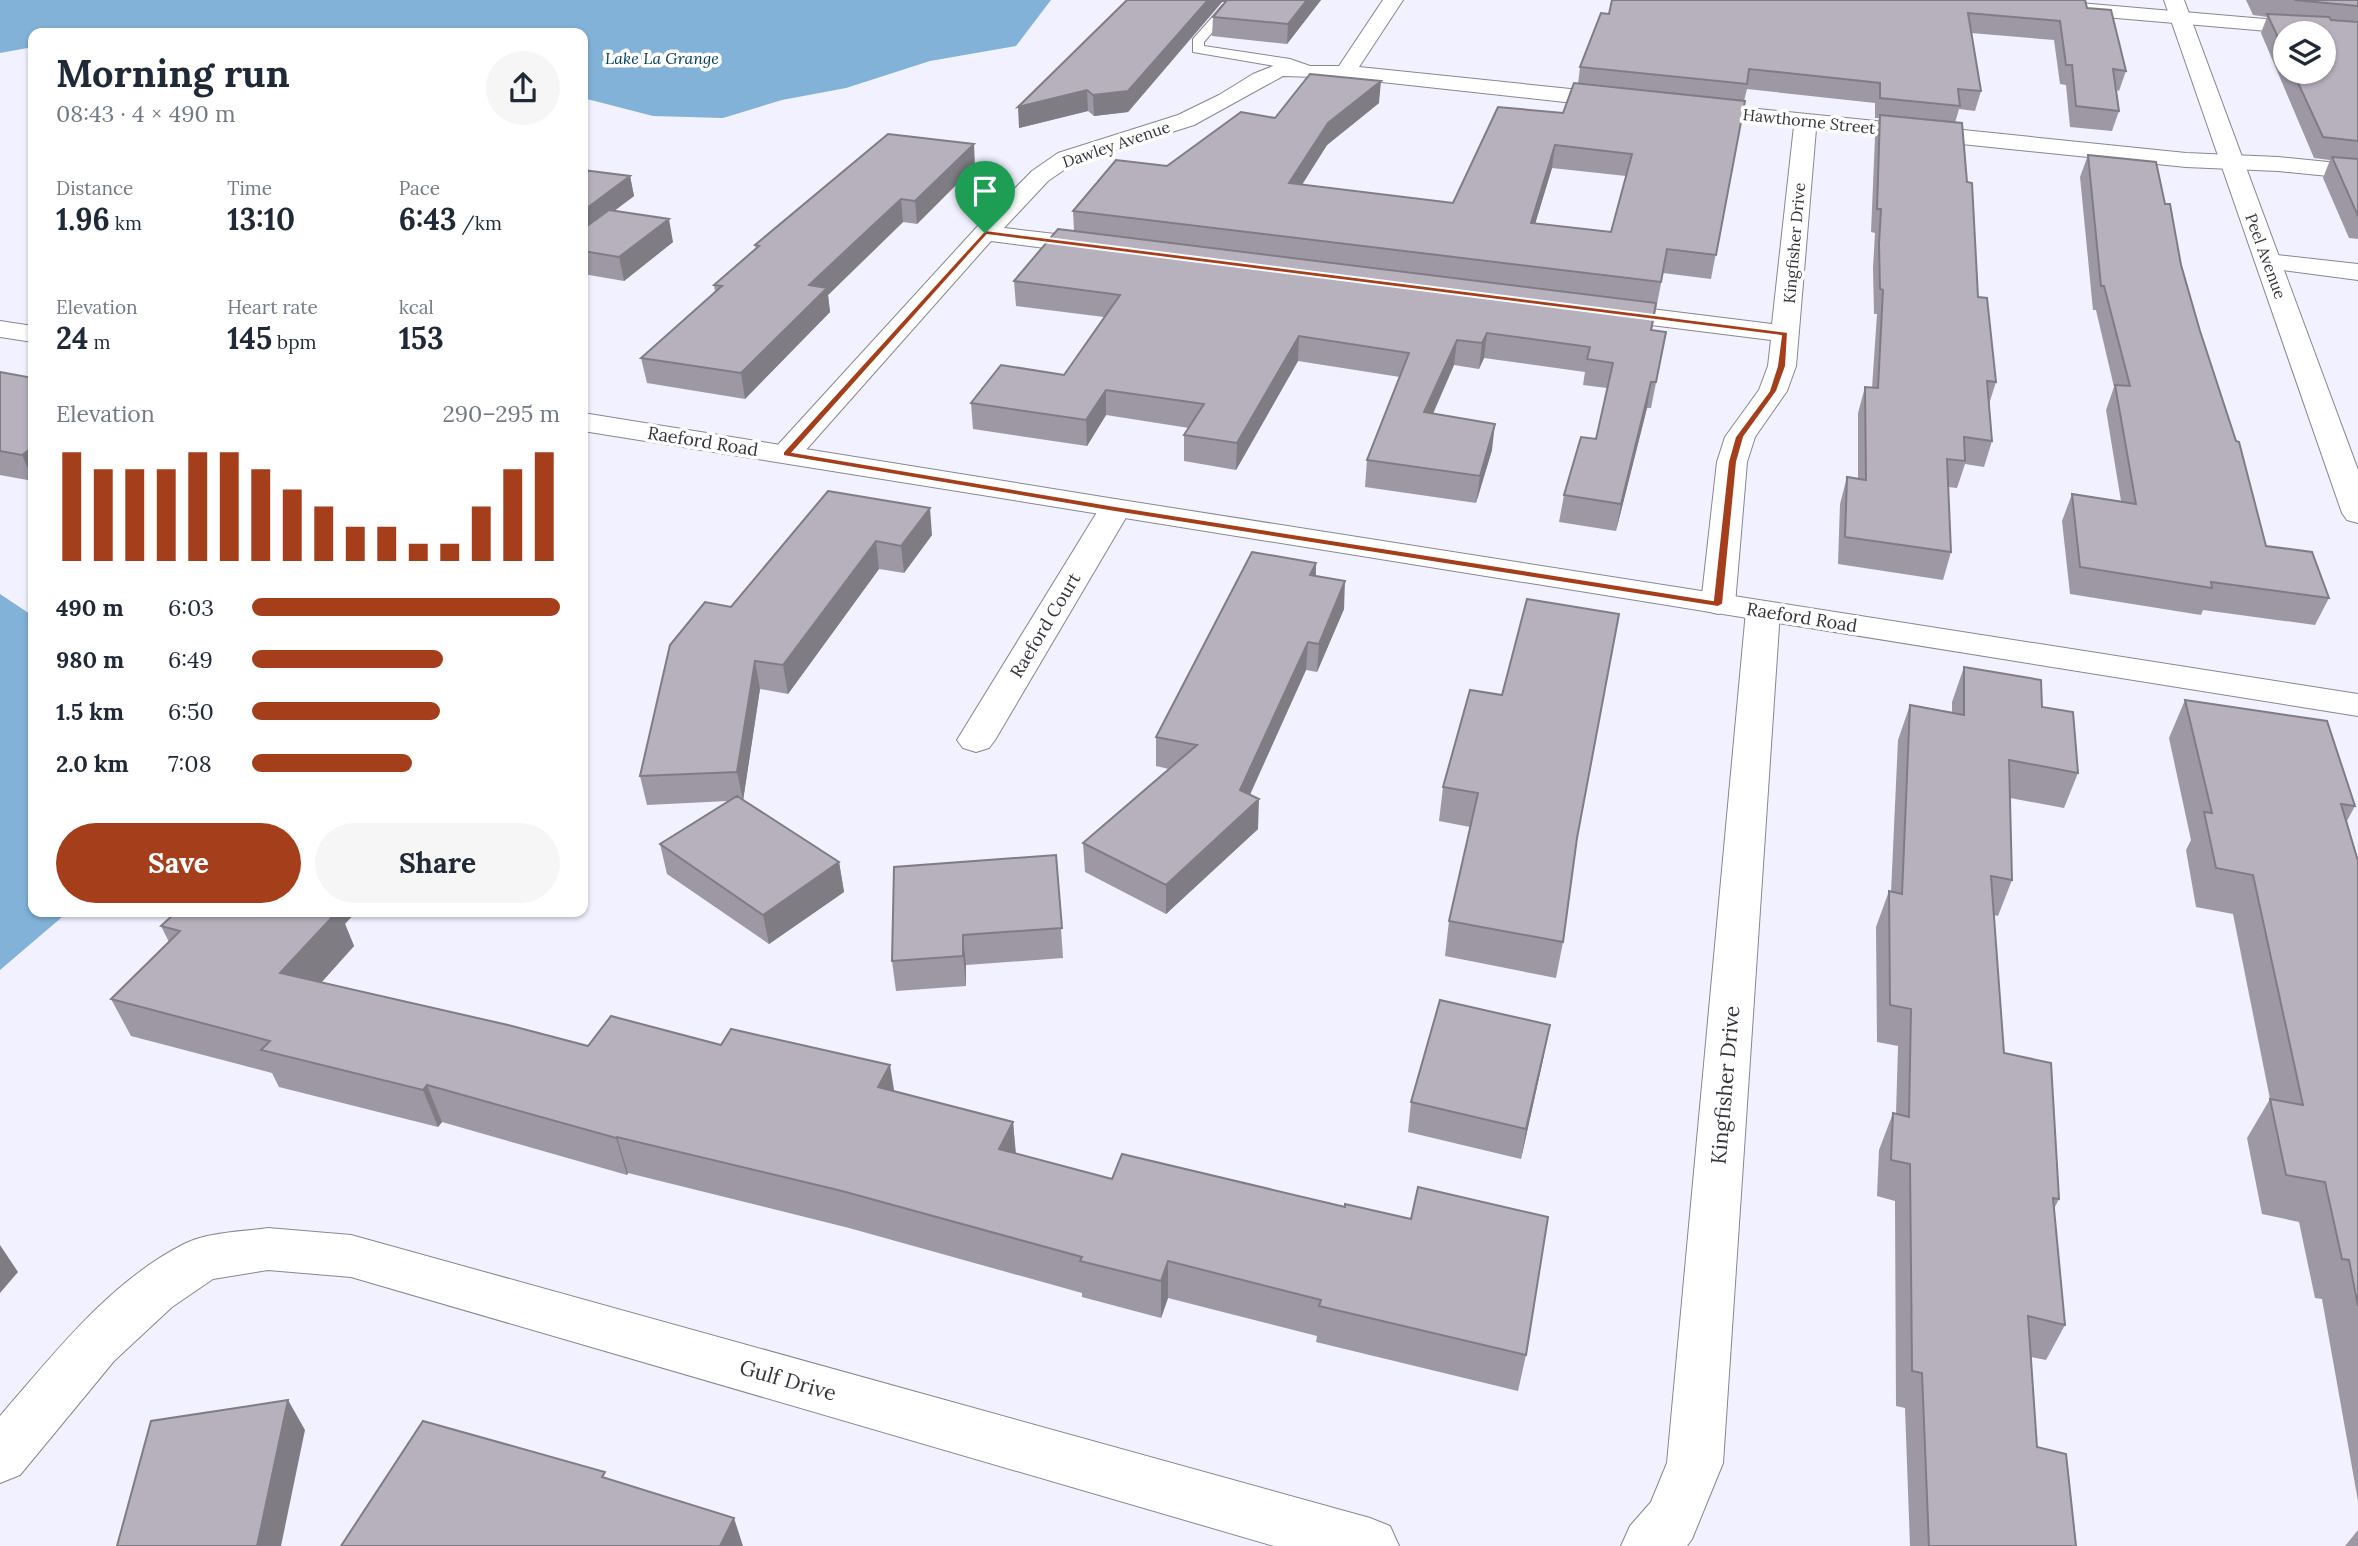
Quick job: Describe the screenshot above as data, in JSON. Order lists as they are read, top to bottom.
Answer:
{
  "streets": {
    "street": [
      "Hawthorne Street",
      "Dawley Avenue",
      "Kingfisher Drive",
      "Peel Avenue",
      "Raeford Road",
      "Raeford Court",
      "Gulf Drive"
    ]
  },
  "crossings": [
    ["Hawthorne Street", "Kingfisher Drive"],
    ["Hawthorne Street", "Peel Avenue"],
    ["Dawley Avenue", "Raeford Road"],
    ["Kingfisher Drive", "Raeford Road"],
    ["Raeford Road", "Raeford Court"]
  ],
  "water": ["Lake La Grange"],
  "page": {
    "heading": ["Morning run", "08:43 · 4 × 490 m"],
    "stats": [
      ["Distance", "1.96 km"],
      ["Time", "13:10"],
      ["Pace", "6:43 /km"],
      ["Elevation", "24 m"],
      ["Heart rate", "145 bpm"],
      ["kcal", "153"]
    ],
    "chart": ["Elevation", "290–295 m"],
    "list": [
      {
        "name": "490 m",
        "note": "6:03"
      },
      {
        "name": "980 m",
        "note": "6:49"
      },
      {
        "name": "1.5 km",
        "note": "6:50"
      },
      {
        "name": "2.0 km",
        "note": "7:08"
      }
    ],
    "buttons": ["Save", "Share"]
  }
}
